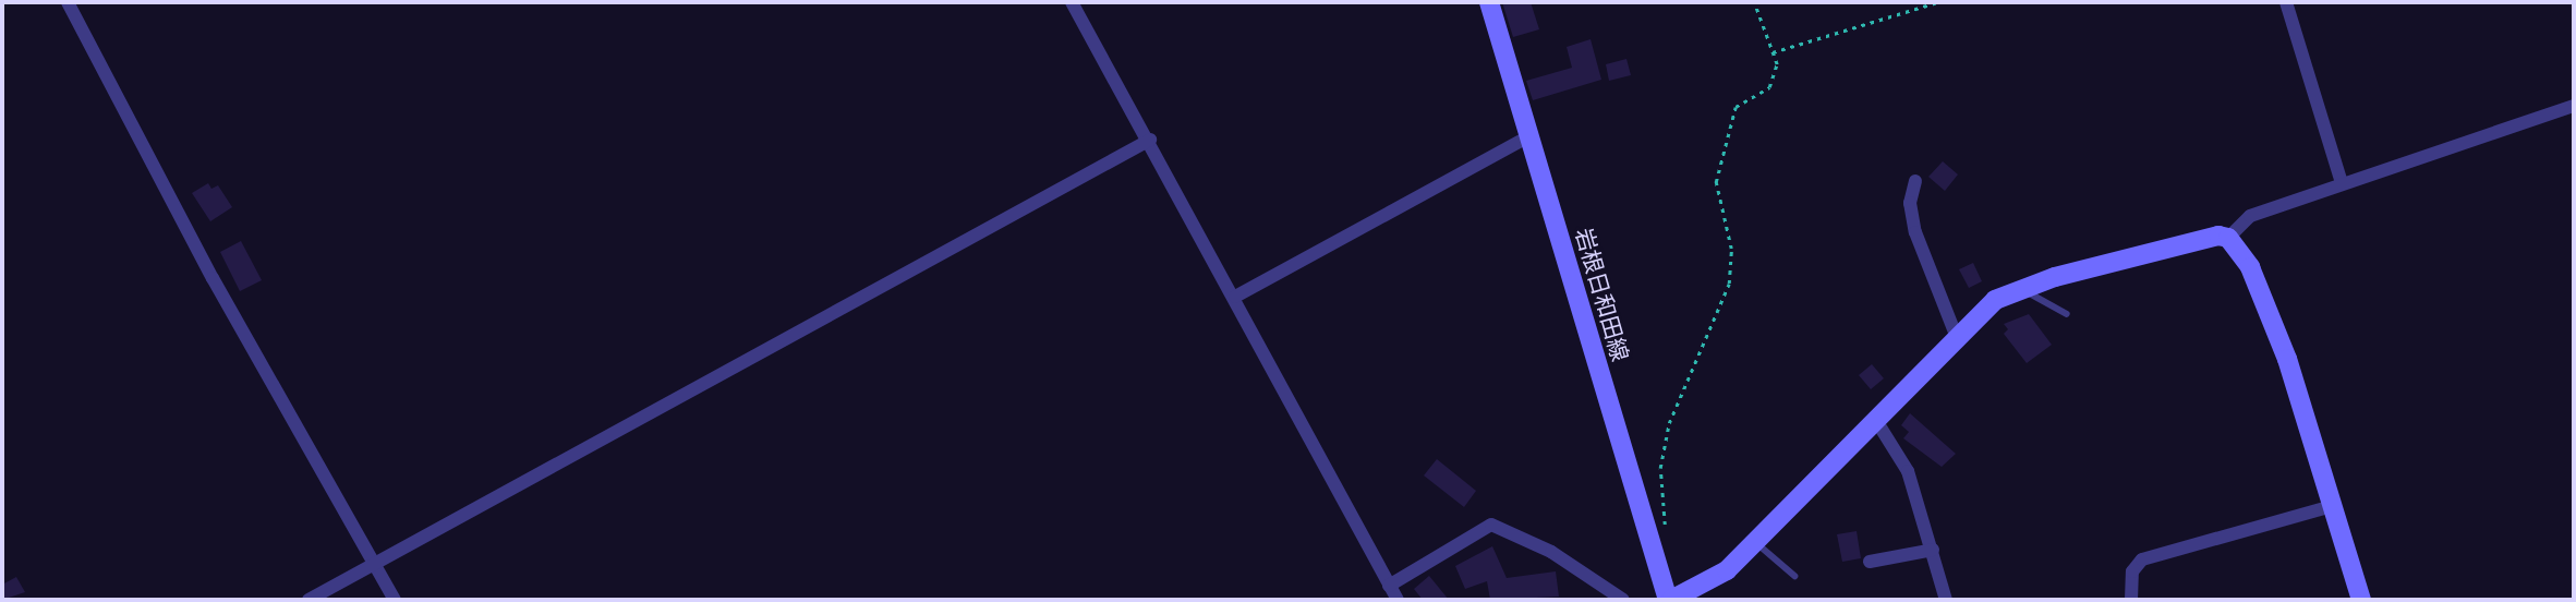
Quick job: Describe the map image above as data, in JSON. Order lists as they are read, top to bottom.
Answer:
{
  "streets": {
    "street": ["岩根日和田線"]
  }
}
